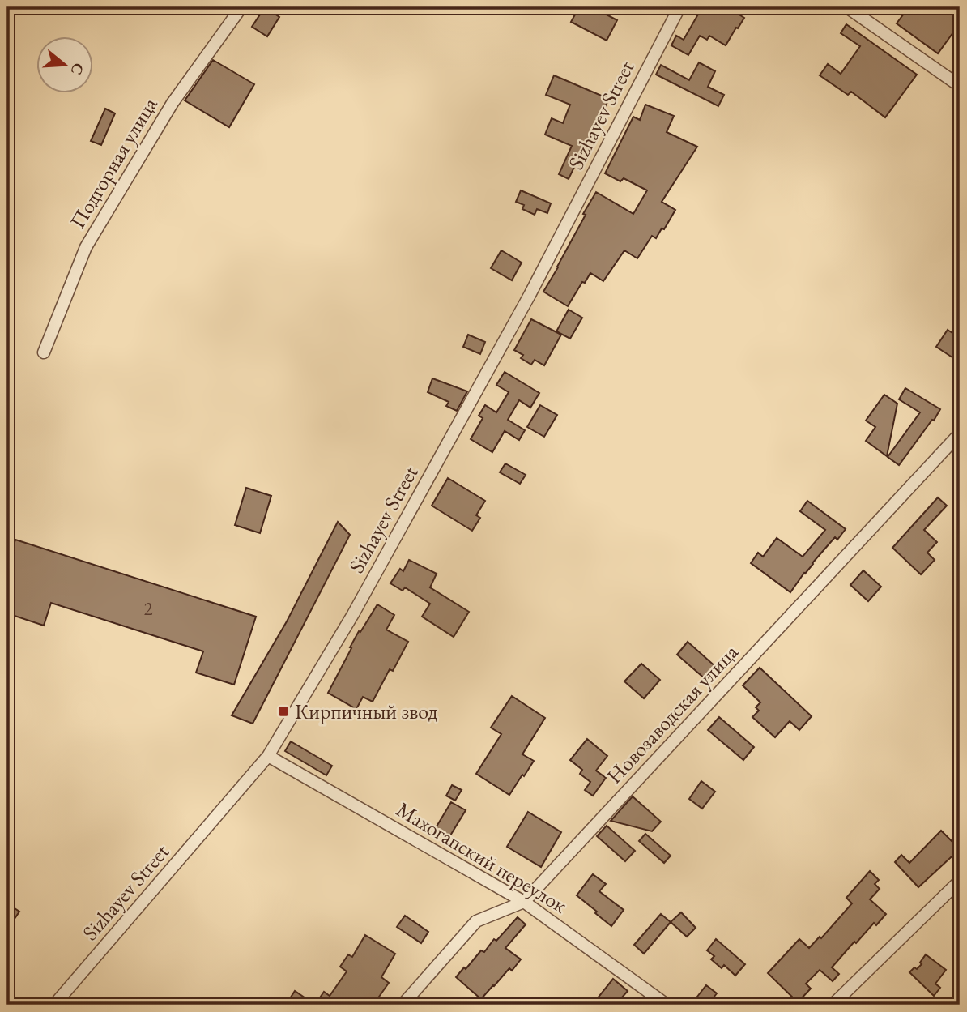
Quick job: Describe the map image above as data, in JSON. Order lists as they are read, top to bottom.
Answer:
{
  "streets": {
    "street": [
      "Sizhayev Street",
      "Подгорная улица",
      "Новозаводская улица",
      "Махогапский переулок"
    ]
  },
  "crossings": [
    ["Sizhayev Street", "Махогапский переулок"],
    ["Новозаводская улица", "Махогапский переулок"]
  ],
  "places": {
    "transit": ["Кирпичный звод"]
  },
  "house_numbers": ["2"],
  "north": "right"
}
